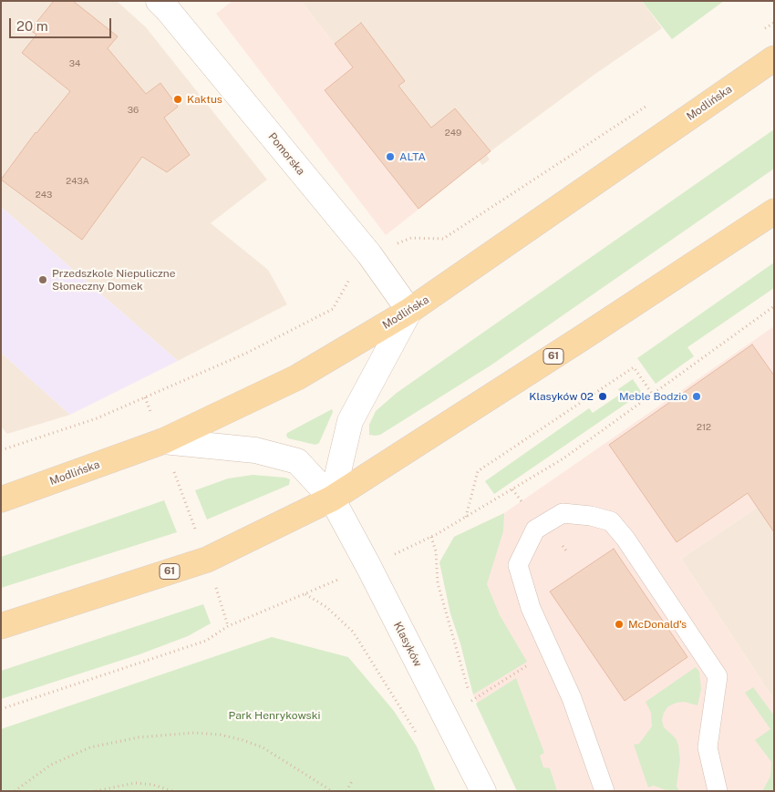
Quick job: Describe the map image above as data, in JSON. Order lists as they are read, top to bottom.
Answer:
{
  "streets": {
    "main road": ["Modlińska", "61"],
    "street": ["Pomorska", "Klasyków"]
  },
  "crossings": [
    ["Modlińska", "Pomorska"],
    ["Modlińska", "Klasyków"],
    ["61", "Klasyków"]
  ],
  "parks": ["Park Henrykowski"],
  "places": [
    "Kaktus",
    "ALTA",
    "Przedszkole Niepuliczne Słoneczny Domek",
    "Klasyków 02",
    "Meble Bodzio",
    "McDonald's"
  ],
  "house_numbers": [
    "34",
    "36",
    "249",
    "243A",
    "243",
    "212"
  ],
  "scale_bar": "20 m"
}
